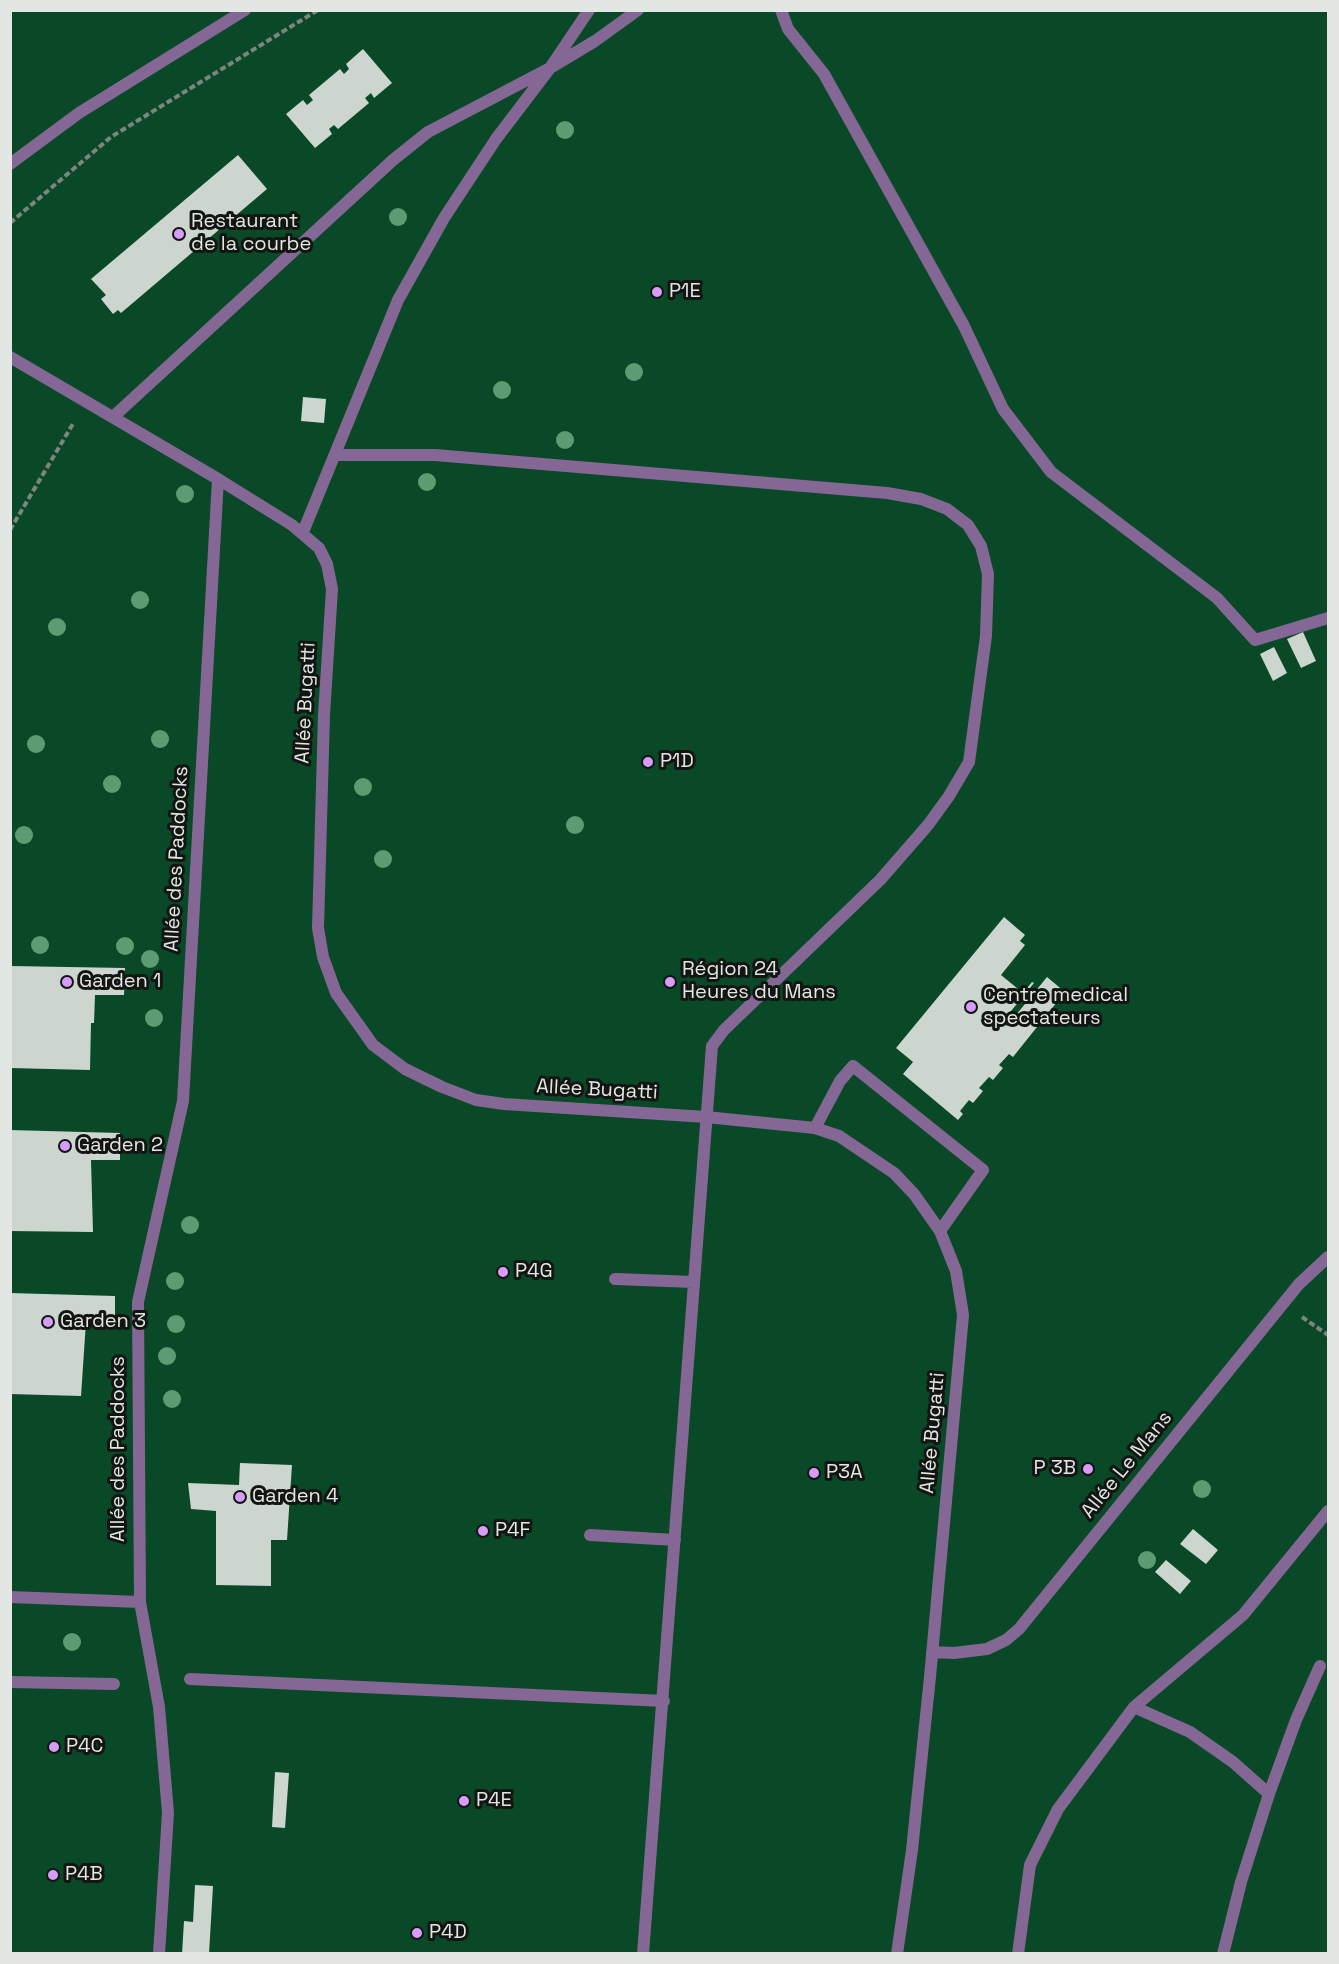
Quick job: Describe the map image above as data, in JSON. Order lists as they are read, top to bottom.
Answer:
{
  "streets": {
    "lane": ["Allée Bugatti", "Allée des Paddocks", "Allée Le Mans"]
  },
  "crossings": [
    ["Allée Bugatti", "Allée des Paddocks"],
    ["Allée Bugatti", "Allée Le Mans"]
  ],
  "places": [
    "Restaurant de la courbe",
    "P1E",
    "P1D",
    "Garden 1",
    "Région 24 Heures du Mans",
    "Centre medical spectateurs",
    "Garden 2",
    "P4G",
    "Garden 3",
    "P 3B",
    "P3A",
    "Garden 4",
    "P4F",
    "P4C",
    "P4E",
    "P4B",
    "P4D"
  ]
}
